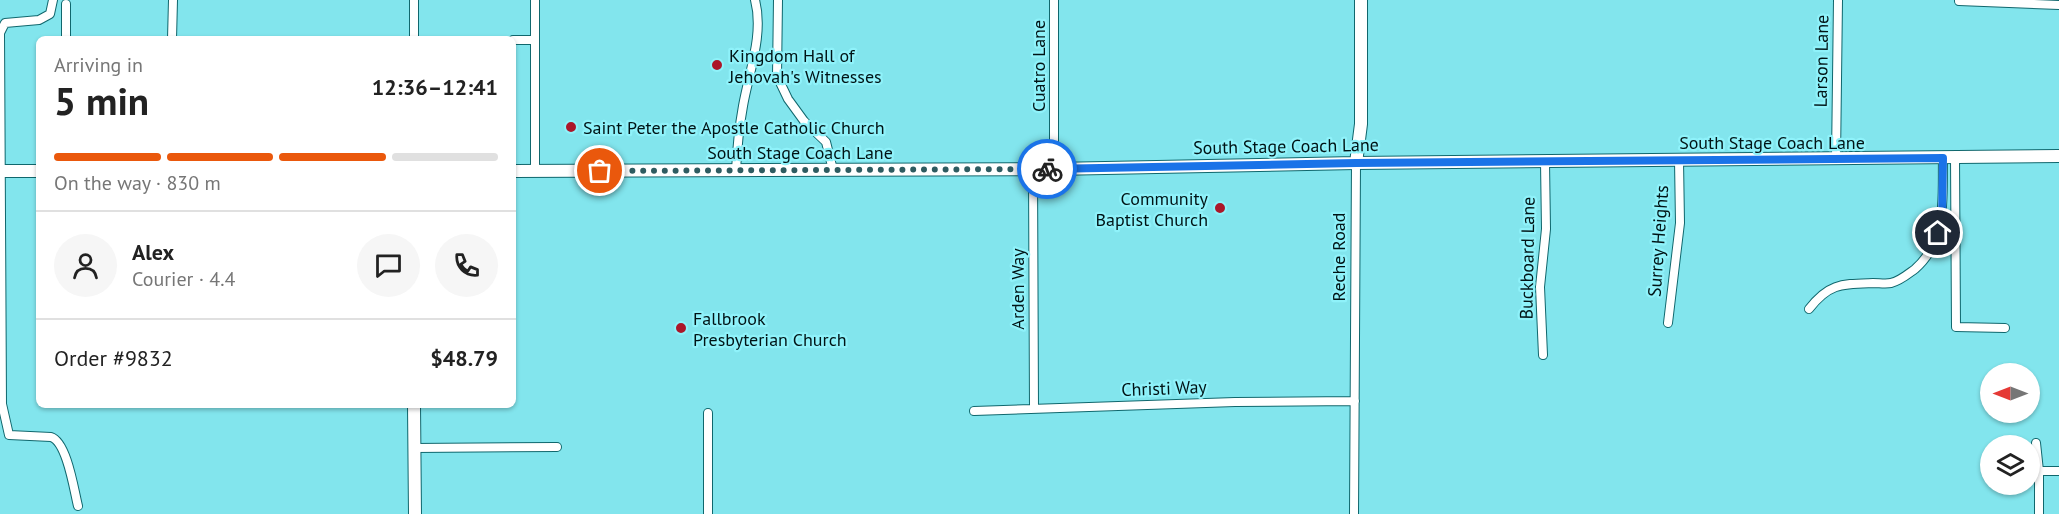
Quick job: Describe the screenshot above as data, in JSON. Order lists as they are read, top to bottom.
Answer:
{
  "streets": {
    "main road": ["South Stage Coach Lane", "Reche Road"],
    "street": [
      "Larson Lane",
      "Cuatro Lane",
      "Surrey Heights",
      "Buckboard Lane",
      "Arden Way",
      "Christi Way"
    ]
  },
  "crossings": [
    ["Larson Lane", "South Stage Coach Lane"],
    ["Cuatro Lane", "South Stage Coach Lane"],
    ["South Stage Coach Lane", "Surrey Heights"],
    ["South Stage Coach Lane", "Reche Road"],
    ["South Stage Coach Lane", "Buckboard Lane"],
    ["South Stage Coach Lane", "Arden Way"],
    ["Reche Road", "Christi Way"],
    ["Arden Way", "Christi Way"]
  ],
  "places": [
    "Kingdom Hall of Jehovah's Witnesses",
    "Saint Peter the Apostle Catholic Church",
    "Community Baptist Church",
    "Fallbrook Presbyterian Church"
  ],
  "north": "left",
  "page": {
    "heading": ["5 min", "Arriving in", "12:36–12:41"],
    "panel": [
      "Alex",
      "Courier · 4.4",
      "Order #9832",
      "$48.79"
    ],
    "bar": "On the way · 830 m"
  }
}
